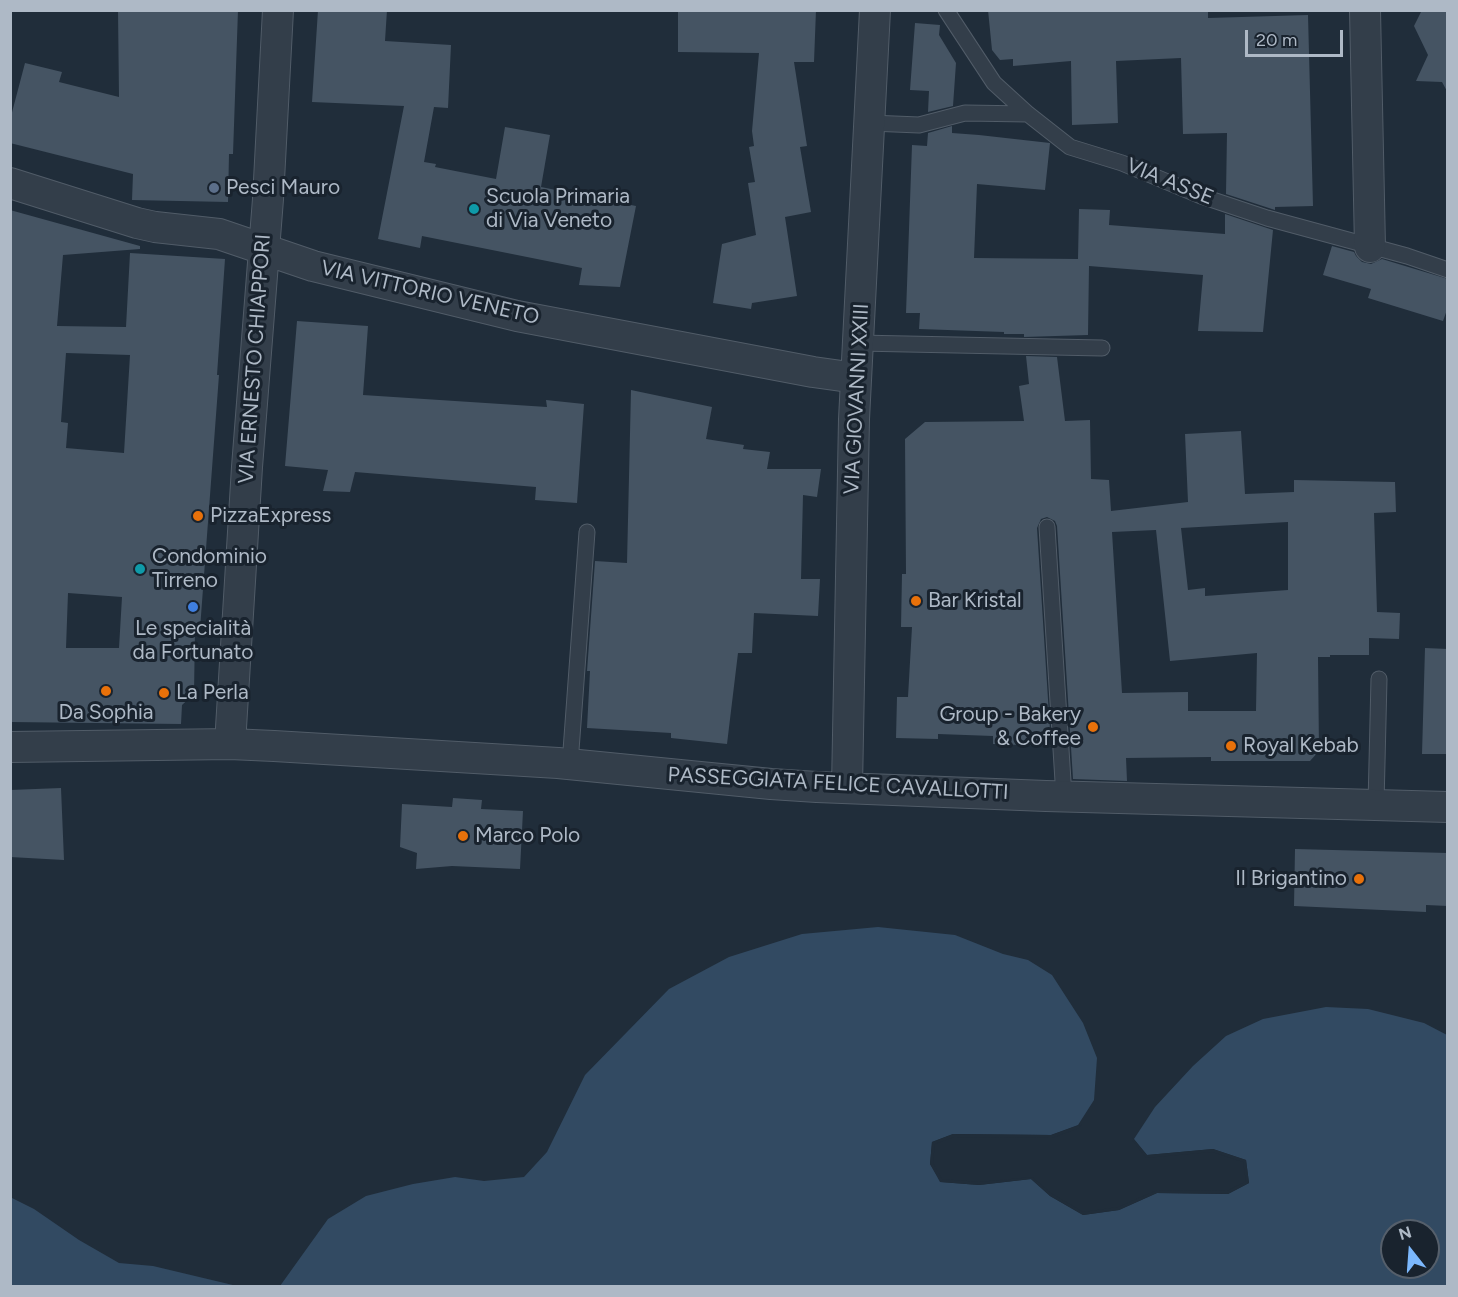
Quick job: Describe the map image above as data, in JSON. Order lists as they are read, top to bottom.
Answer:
{
  "streets": {
    "street": [
      "VIA VITTORIO VENETO",
      "VIA ERNESTO CHIAPPORI",
      "VIA GIOVANNI XXIII",
      "PASSEGGIATA FELICE CAVALLOTTI"
    ],
    "lane": ["VIA ASSE"]
  },
  "crossings": [
    ["VIA VITTORIO VENETO", "VIA ERNESTO CHIAPPORI"],
    ["VIA VITTORIO VENETO", "VIA GIOVANNI XXIII"],
    ["VIA ERNESTO CHIAPPORI", "PASSEGGIATA FELICE CAVALLOTTI"],
    ["VIA GIOVANNI XXIII", "PASSEGGIATA FELICE CAVALLOTTI"]
  ],
  "places": [
    "Pesci Mauro",
    "Scuola Primaria di Via Veneto",
    "PizzaExpress",
    "Condominio Tirreno",
    "Bar Kristal",
    "Le specialità da Fortunato",
    "Da Sophia",
    "La Perla",
    "Group - Bakery & Coffee",
    "Royal Kebab",
    "Marco Polo",
    "Il Brigantino"
  ],
  "scale_bar": "20 m",
  "north": "top"
}
